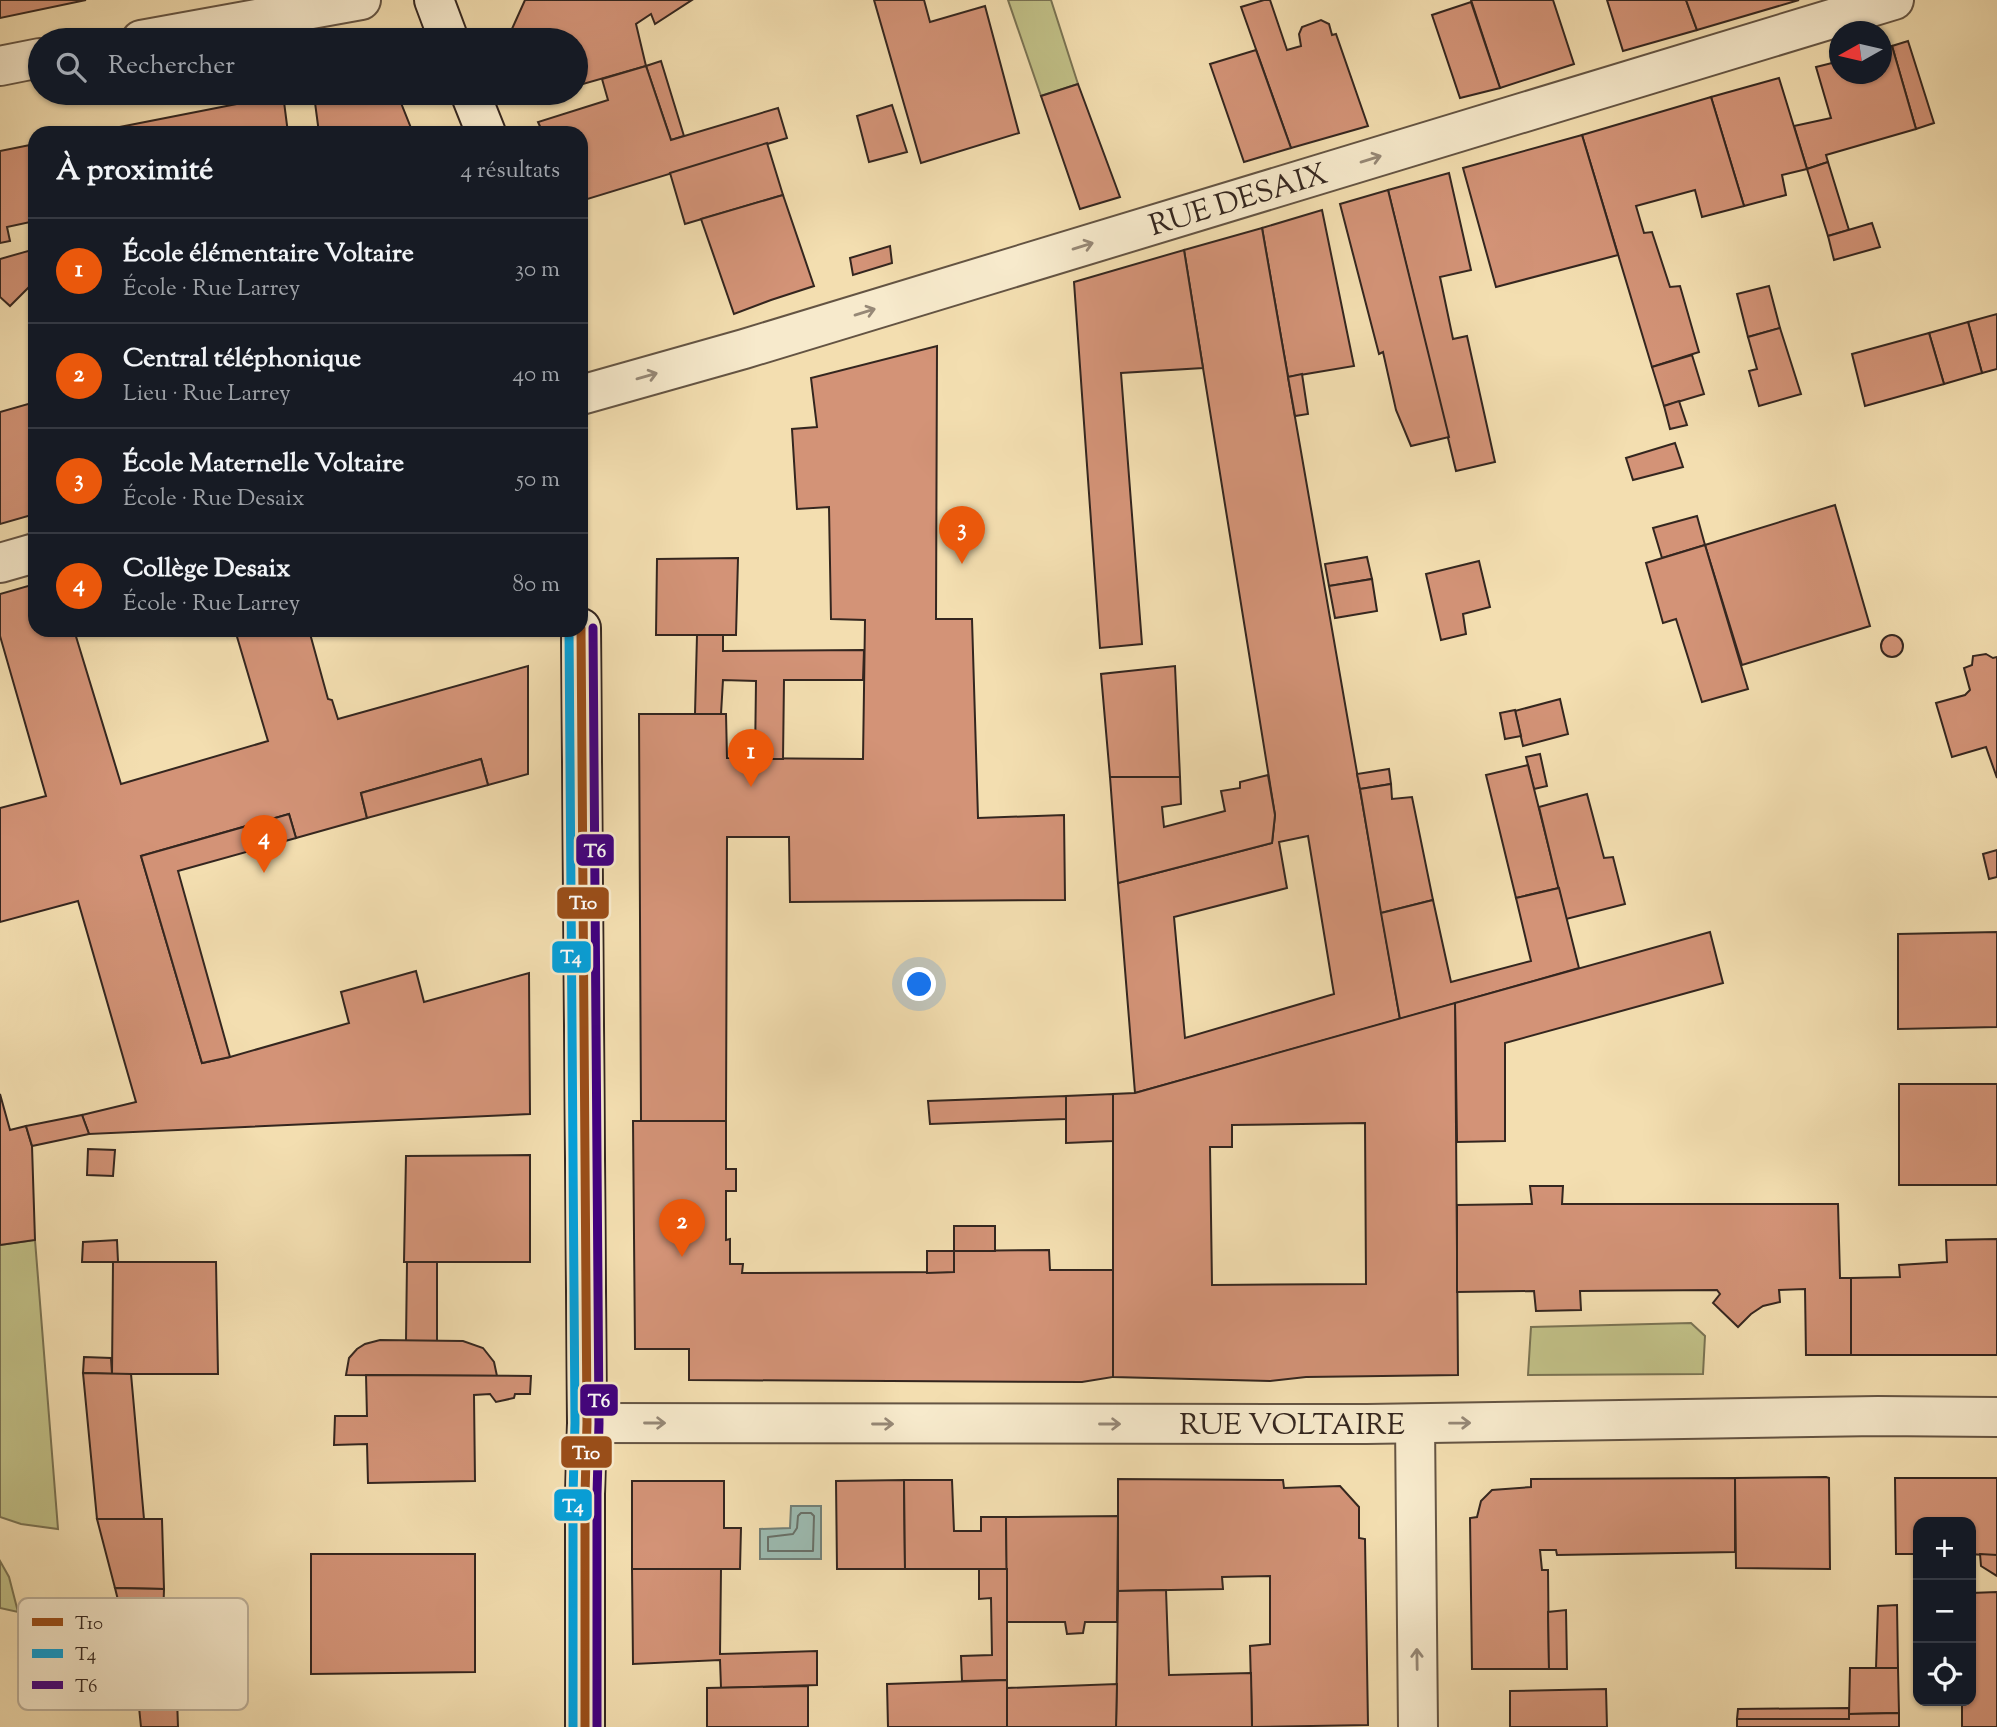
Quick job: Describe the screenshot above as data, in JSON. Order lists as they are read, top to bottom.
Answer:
{
  "streets": {
    "street": ["RUE DESAIX", "RUE VOLTAIRE"]
  },
  "one_way": ["RUE DESAIX", "RUE VOLTAIRE"],
  "lines": ["transit line T6", "transit line T10", "transit line T4"],
  "legend": ["T10", "T4", "T6"],
  "north": "left",
  "page": {
    "search": "Rechercher",
    "heading": ["À proximité", "4 résultats"],
    "list": [
      {
        "mark": "1",
        "name": "École élémentaire Voltaire",
        "note": "École · Rue Larrey",
        "value": "30 m"
      },
      {
        "mark": "2",
        "name": "Central téléphonique",
        "note": "Lieu · Rue Larrey",
        "value": "40 m"
      },
      {
        "mark": "3",
        "name": "École Maternelle Voltaire",
        "note": "École · Rue Desaix",
        "value": "50 m"
      },
      {
        "mark": "4",
        "name": "Collège Desaix",
        "note": "École · Rue Larrey",
        "value": "80 m"
      }
    ],
    "pins": [
      "3",
      "1",
      "4",
      "2"
    ],
    "map_buttons": ["+", "−"]
  }
}
